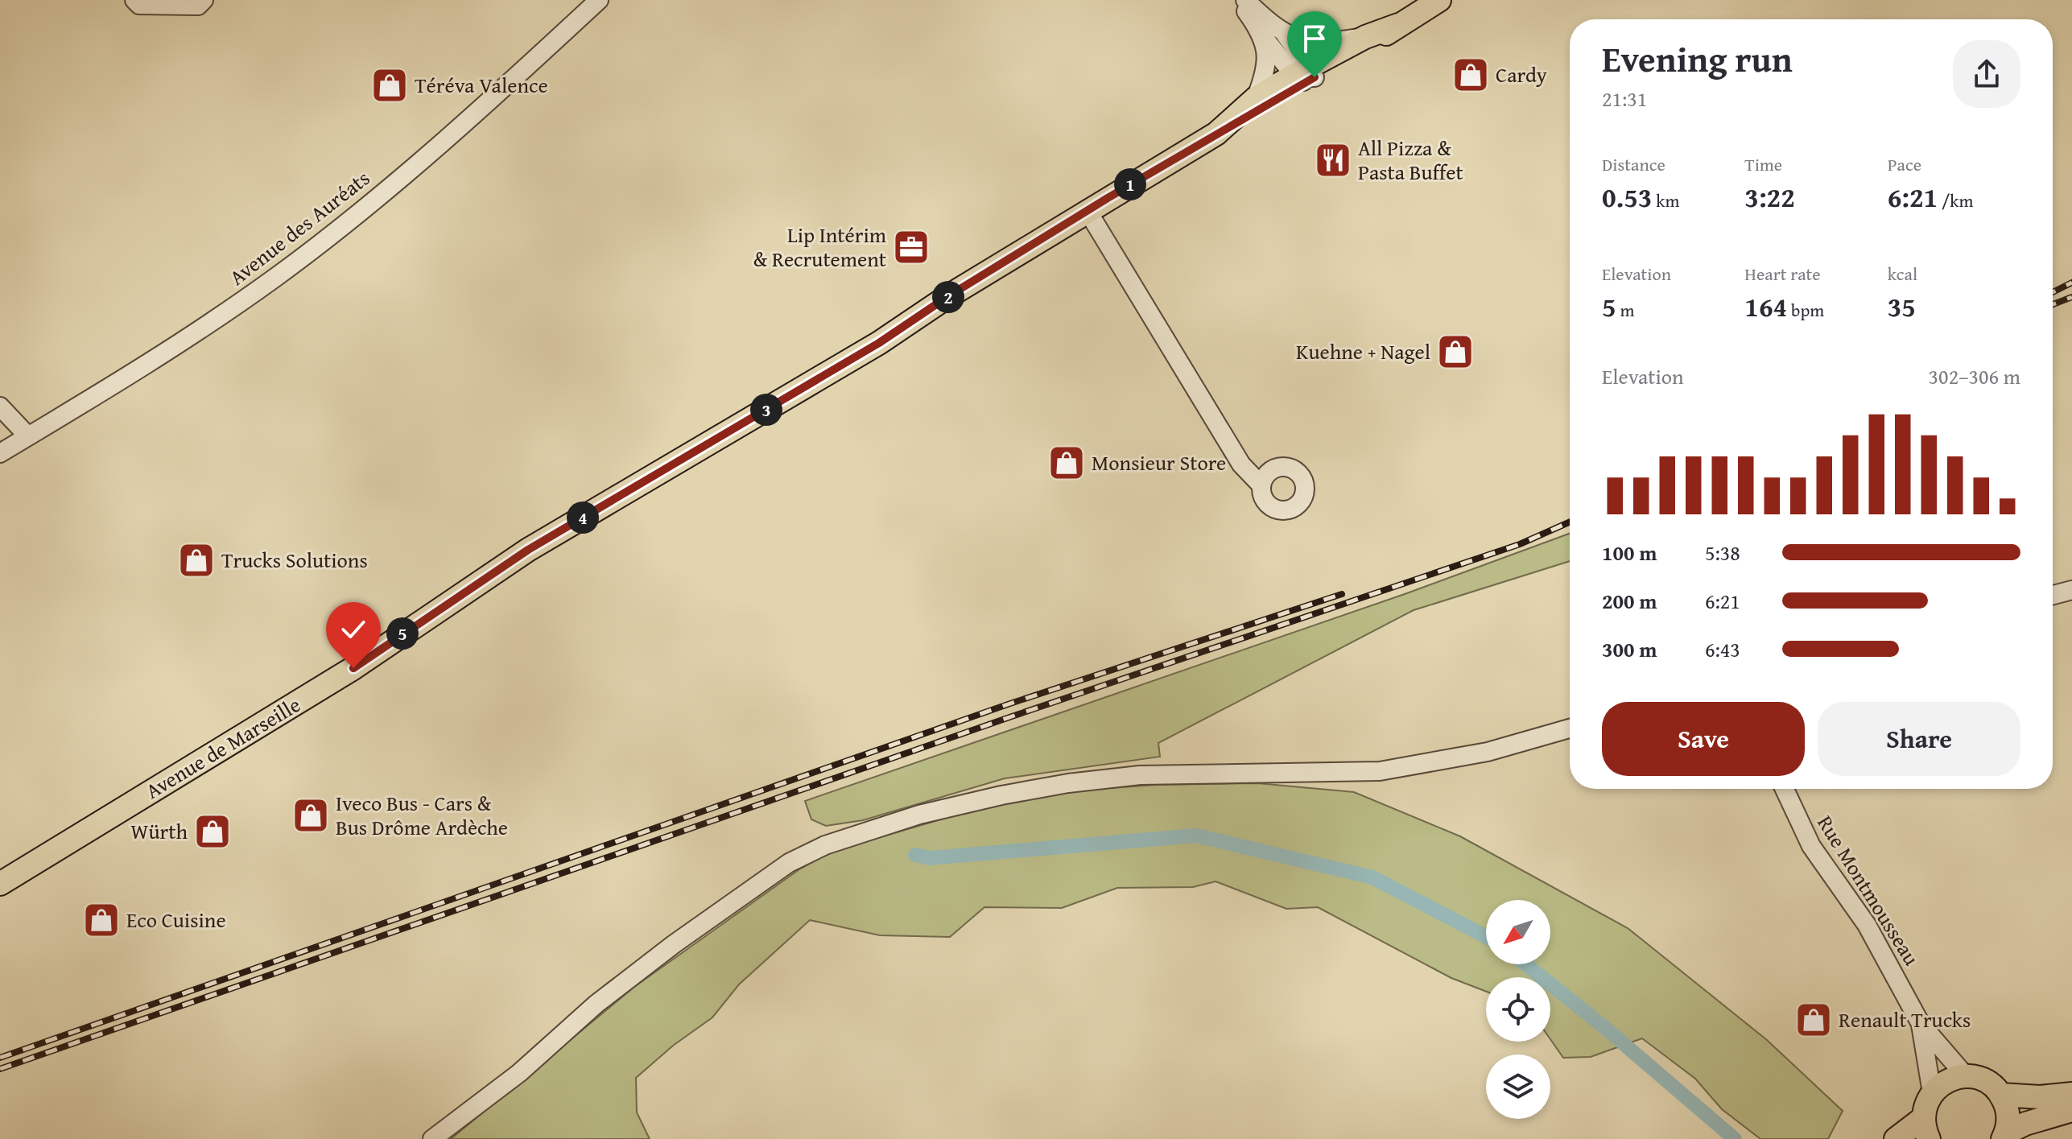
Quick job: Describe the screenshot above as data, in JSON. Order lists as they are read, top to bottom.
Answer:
{
  "streets": {
    "main road": ["Avenue de Marseille"],
    "street": ["Avenue des Auréats", "Rue Montmousseau"]
  },
  "places": {
    "shop": [
      "Cardy",
      "Téréva Valence",
      "Kuehne + Nagel",
      "Monsieur Store",
      "Trucks Solutions",
      "Iveco Bus - Cars & Bus Drôme Ardèche",
      "Würth",
      "Eco Cuisine",
      "Renault Trucks"
    ],
    "restaurant": ["All Pizza & Pasta Buffet"],
    "office": ["Lip Intérim & Recrutement"]
  },
  "north": "bottom left",
  "page": {
    "heading": ["Evening run", "21:31"],
    "stats": [
      ["Distance", "0.53 km"],
      ["Time", "3:22"],
      ["Pace", "6:21 /km"],
      ["Elevation", "5 m"],
      ["Heart rate", "164 bpm"],
      ["kcal", "35"]
    ],
    "pins": [
      "1",
      "2",
      "3",
      "4",
      "5"
    ],
    "chart": ["Elevation", "302–306 m"],
    "list": [
      {
        "name": "100 m",
        "note": "5:38"
      },
      {
        "name": "200 m",
        "note": "6:21"
      },
      {
        "name": "300 m",
        "note": "6:43"
      }
    ],
    "buttons": ["Save", "Share"]
  }
}
